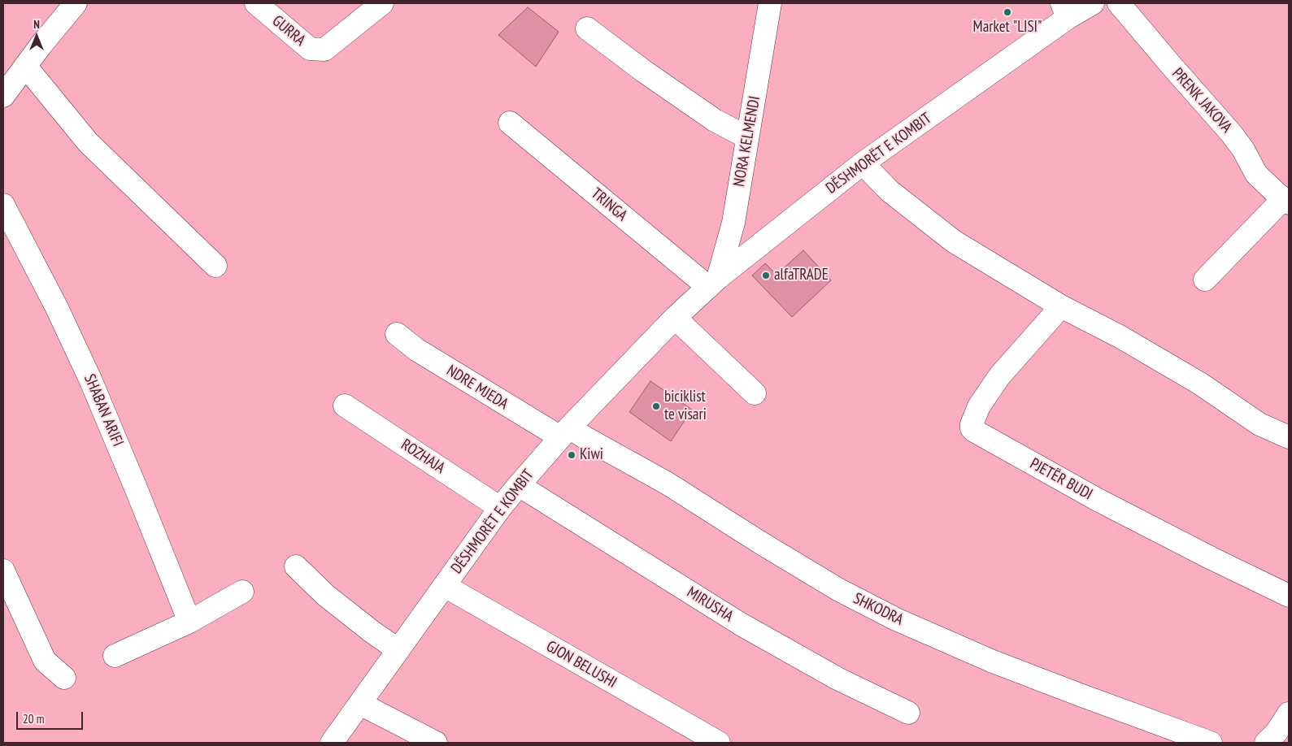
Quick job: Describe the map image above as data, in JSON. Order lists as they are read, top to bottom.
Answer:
{
  "streets": {
    "street": [
      "GURRA",
      "PRENK JAKOVA",
      "NORA KELMENDI",
      "DËSHMORËT E KOMBIT",
      "TRINGA",
      "NDRE MJEDA",
      "SHABAN ARIFI",
      "ROZHAJA",
      "PJETËR BUDI",
      "MIRUSHA",
      "SHKODRA",
      "GJON BELUSHI"
    ]
  },
  "crossings": [
    ["NORA KELMENDI", "DËSHMORËT E KOMBIT"],
    ["NORA KELMENDI", "TRINGA"],
    ["DËSHMORËT E KOMBIT", "TRINGA"],
    ["DËSHMORËT E KOMBIT", "NDRE MJEDA"],
    ["DËSHMORËT E KOMBIT", "ROZHAJA"],
    ["DËSHMORËT E KOMBIT", "MIRUSHA"],
    ["DËSHMORËT E KOMBIT", "SHKODRA"],
    ["DËSHMORËT E KOMBIT", "GJON BELUSHI"],
    ["NDRE MJEDA", "SHKODRA"]
  ],
  "places": [
    "Market \"LISI\"",
    "alfaTRADE",
    "biciklist te visari",
    "Kiwi"
  ],
  "scale_bar": "20 m",
  "north": "top"
}
